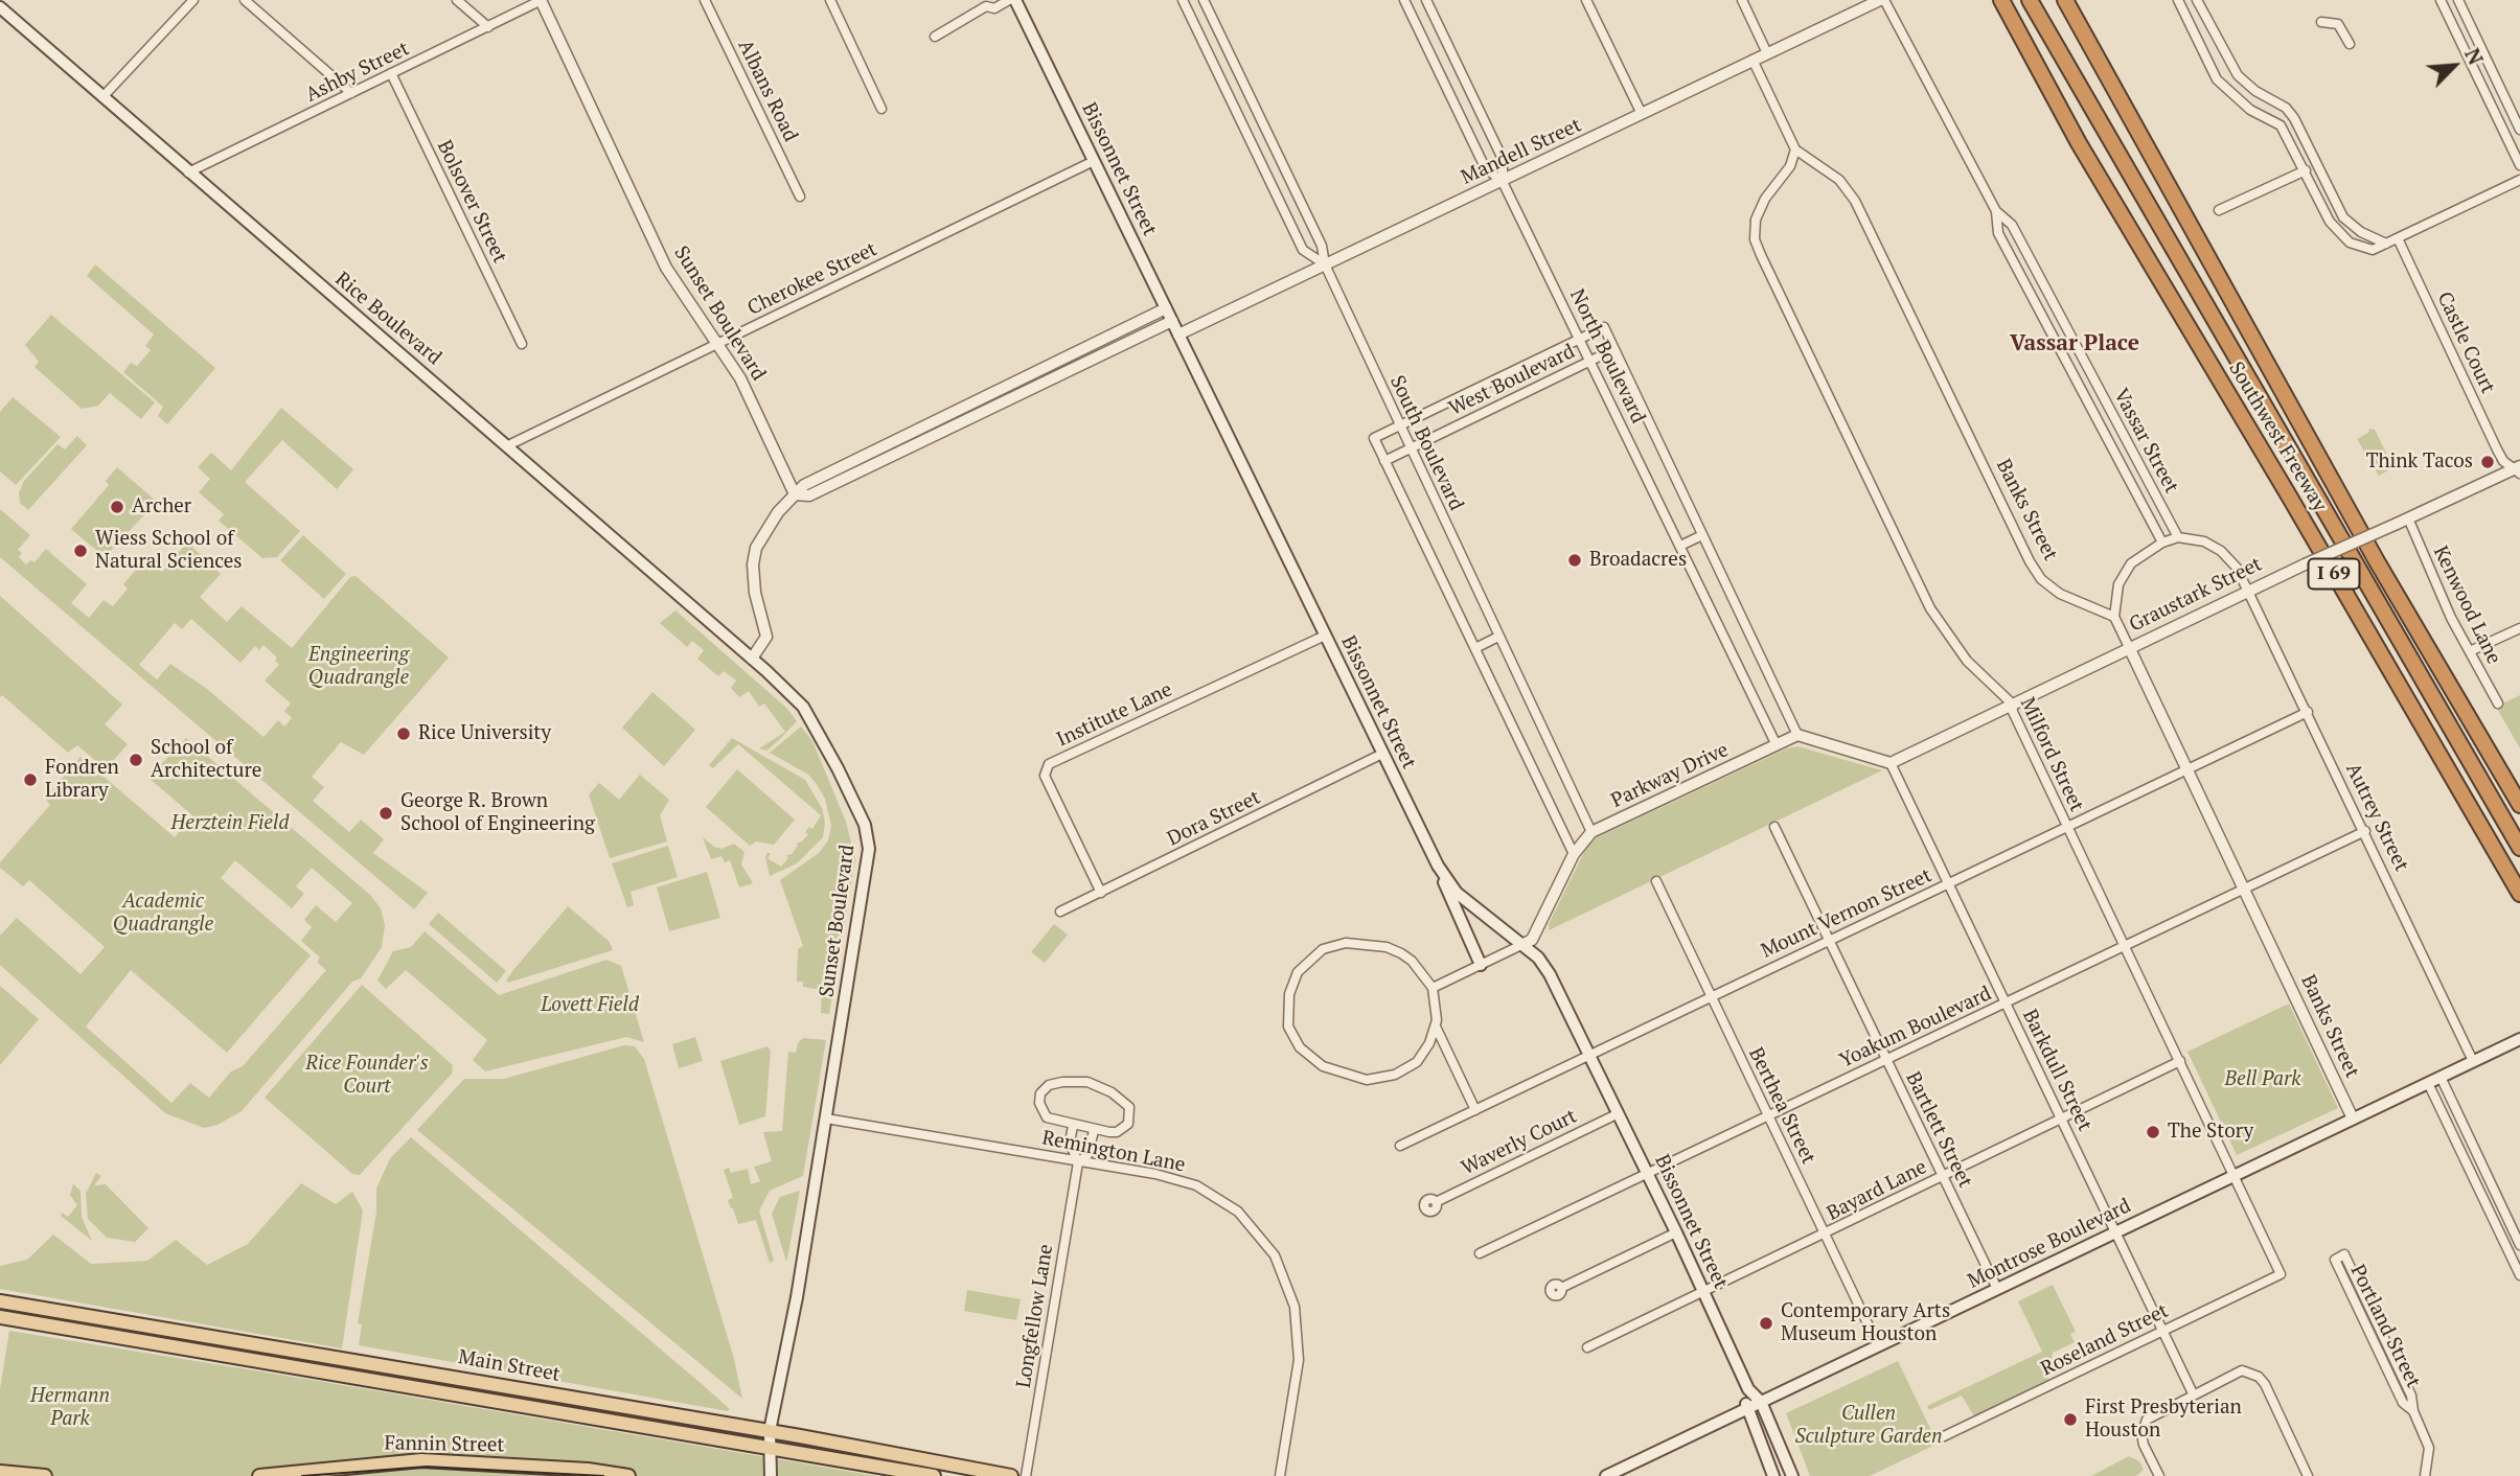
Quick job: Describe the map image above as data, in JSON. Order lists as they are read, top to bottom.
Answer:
{
  "streets": {
    "highway": ["Southwest Freeway", "I 69"],
    "main road": [
      "Bissonnet Street",
      "Sunset Boulevard",
      "Rice Boulevard",
      "Montrose Boulevard",
      "Main Street",
      "Fannin Street"
    ],
    "street": [
      "Ashby Street",
      "Albans Road",
      "Mandell Street",
      "Bolsover Street",
      "Cherokee Street",
      "Castle Court",
      "North Boulevard",
      "West Boulevard",
      "Vassar Street",
      "South Boulevard",
      "Banks Street",
      "Graustark Street",
      "Kenwood Lane",
      "Institute Lane",
      "Milford Street",
      "Parkway Drive",
      "Autrey Street",
      "Dora Street",
      "Mount Vernon Street",
      "Yoakum Boulevard",
      "Barkdull Street",
      "Berthea Street",
      "Bartlett Street",
      "Waverly Court",
      "Remington Lane",
      "Bayard Lane",
      "Longfellow Lane",
      "Portland Street",
      "Roseland Street"
    ]
  },
  "crossings": [
    ["Ashby Street", "Bolsover Street"],
    ["Ashby Street", "Sunset Boulevard"],
    ["Ashby Street", "Rice Boulevard"],
    ["Mandell Street", "Bissonnet Street"],
    ["Mandell Street", "North Boulevard"],
    ["Mandell Street", "Vassar Street"],
    ["Mandell Street", "South Boulevard"],
    ["Mandell Street", "Banks Street"],
    ["Bissonnet Street", "Cherokee Street"],
    ["Bissonnet Street", "Institute Lane"],
    ["Bissonnet Street", "Parkway Drive"],
    ["Bissonnet Street", "Dora Street"],
    ["Bissonnet Street", "Mount Vernon Street"],
    ["Bissonnet Street", "Yoakum Boulevard"],
    ["Bissonnet Street", "Waverly Court"],
    ["Bissonnet Street", "Bayard Lane"],
    ["Bissonnet Street", "Montrose Boulevard"],
    ["Cherokee Street", "Sunset Boulevard"],
    ["Cherokee Street", "Rice Boulevard"],
    ["Sunset Boulevard", "Rice Boulevard"],
    ["Sunset Boulevard", "Remington Lane"],
    ["Sunset Boulevard", "Main Street"],
    ["Castle Court", "Graustark Street"],
    ["North Boulevard", "West Boulevard"],
    ["North Boulevard", "Parkway Drive"],
    ["West Boulevard", "South Boulevard"],
    ["South Boulevard", "Parkway Drive"],
    ["Banks Street", "Graustark Street"],
    ["Banks Street", "Milford Street"],
    ["Banks Street", "Mount Vernon Street"],
    ["Banks Street", "Yoakum Boulevard"],
    ["Banks Street", "Montrose Boulevard"],
    ["Graustark Street", "Kenwood Lane"],
    ["Graustark Street", "Milford Street"],
    ["Graustark Street", "Autrey Street"],
    ["Graustark Street", "Barkdull Street"],
    ["Institute Lane", "Dora Street"],
    ["Milford Street", "Mount Vernon Street"],
    ["Milford Street", "Yoakum Boulevard"],
    ["Milford Street", "Bayard Lane"],
    ["Milford Street", "Montrose Boulevard"],
    ["Milford Street", "Roseland Street"],
    ["Autrey Street", "Mount Vernon Street"],
    ["Autrey Street", "Yoakum Boulevard"],
    ["Autrey Street", "Montrose Boulevard"],
    ["Mount Vernon Street", "Barkdull Street"],
    ["Mount Vernon Street", "Berthea Street"],
    ["Mount Vernon Street", "Bartlett Street"],
    ["Yoakum Boulevard", "Barkdull Street"],
    ["Yoakum Boulevard", "Berthea Street"],
    ["Yoakum Boulevard", "Bartlett Street"],
    ["Barkdull Street", "Bayard Lane"],
    ["Barkdull Street", "Montrose Boulevard"],
    ["Barkdull Street", "Roseland Street"],
    ["Berthea Street", "Bayard Lane"],
    ["Berthea Street", "Montrose Boulevard"],
    ["Bartlett Street", "Bayard Lane"],
    ["Bartlett Street", "Montrose Boulevard"],
    ["Remington Lane", "Longfellow Lane"]
  ],
  "districts": ["Vassar Place"],
  "parks": [
    "Engineering Quadrangle",
    "Herztein Field",
    "Academic Quadrangle",
    "Lovett Field",
    "Rice Founder's Court",
    "Bell Park",
    "Hermann Park",
    "Cullen Sculpture Garden"
  ],
  "places": [
    "Think Tacos",
    "Archer",
    "Wiess School of Natural Sciences",
    "Broadacres",
    "Rice University",
    "School of Architecture",
    "Fondren Library",
    "George R. Brown School of Engineering",
    "The Story",
    "Contemporary Arts Museum Houston",
    "First Presbyterian Houston"
  ],
  "north": "top right"
}
